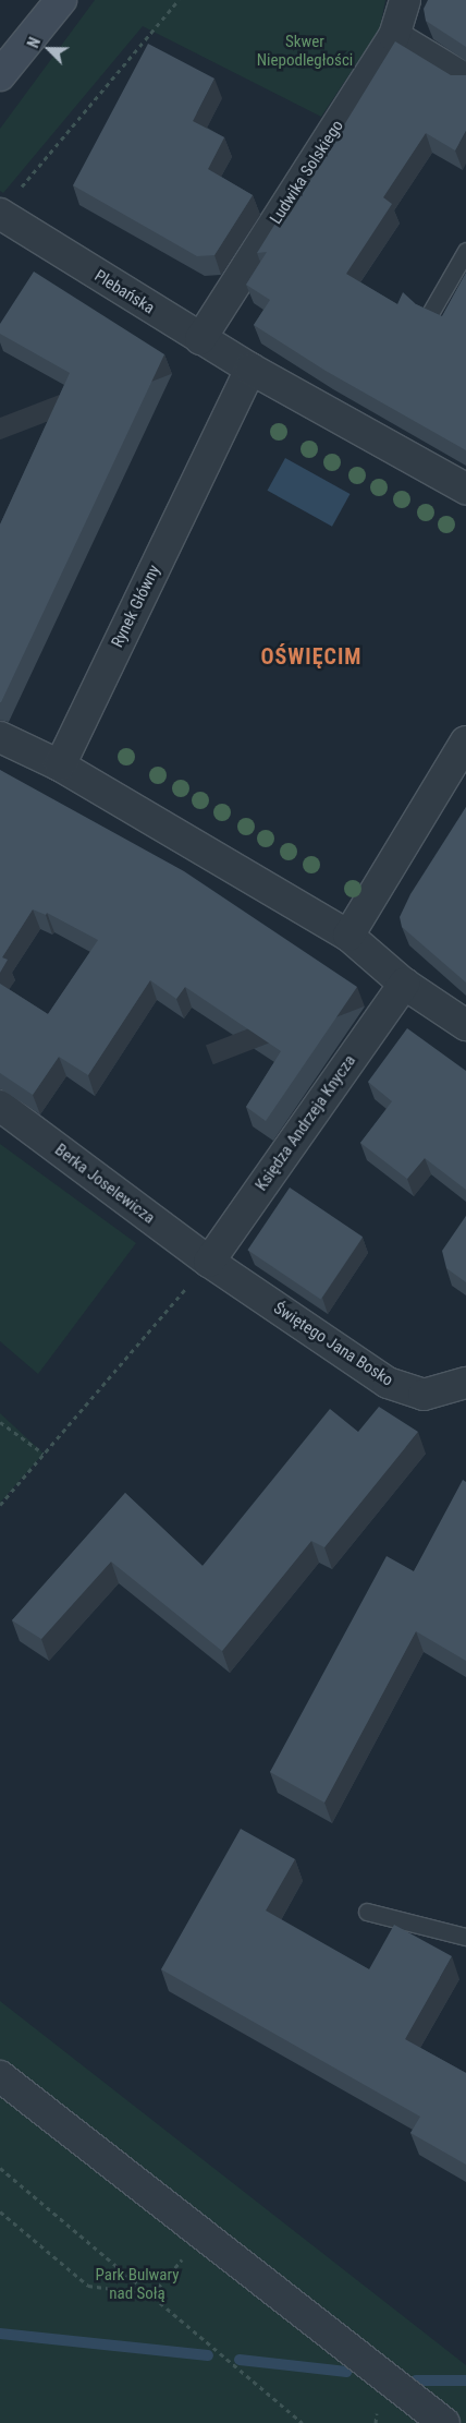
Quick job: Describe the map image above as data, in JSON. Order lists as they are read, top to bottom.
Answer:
{
  "streets": {
    "street": [
      "Ludwika Solskiego",
      "Plebańska",
      "Rynek Główny",
      "Księdza Andrzeja Knycza",
      "Berka Joselewicza",
      "Świętego Jana Bosko"
    ]
  },
  "crossings": [
    ["Ludwika Solskiego", "Plebańska"],
    ["Plebańska", "Rynek Główny"],
    ["Księdza Andrzeja Knycza", "Berka Joselewicza"],
    ["Księdza Andrzeja Knycza", "Świętego Jana Bosko"],
    ["Berka Joselewicza", "Świętego Jana Bosko"]
  ],
  "districts": ["OŚWIĘCIM"],
  "parks": ["Skwer Niepodległości", "Park Bulwary nad Sołą"],
  "north": "top left"
}
